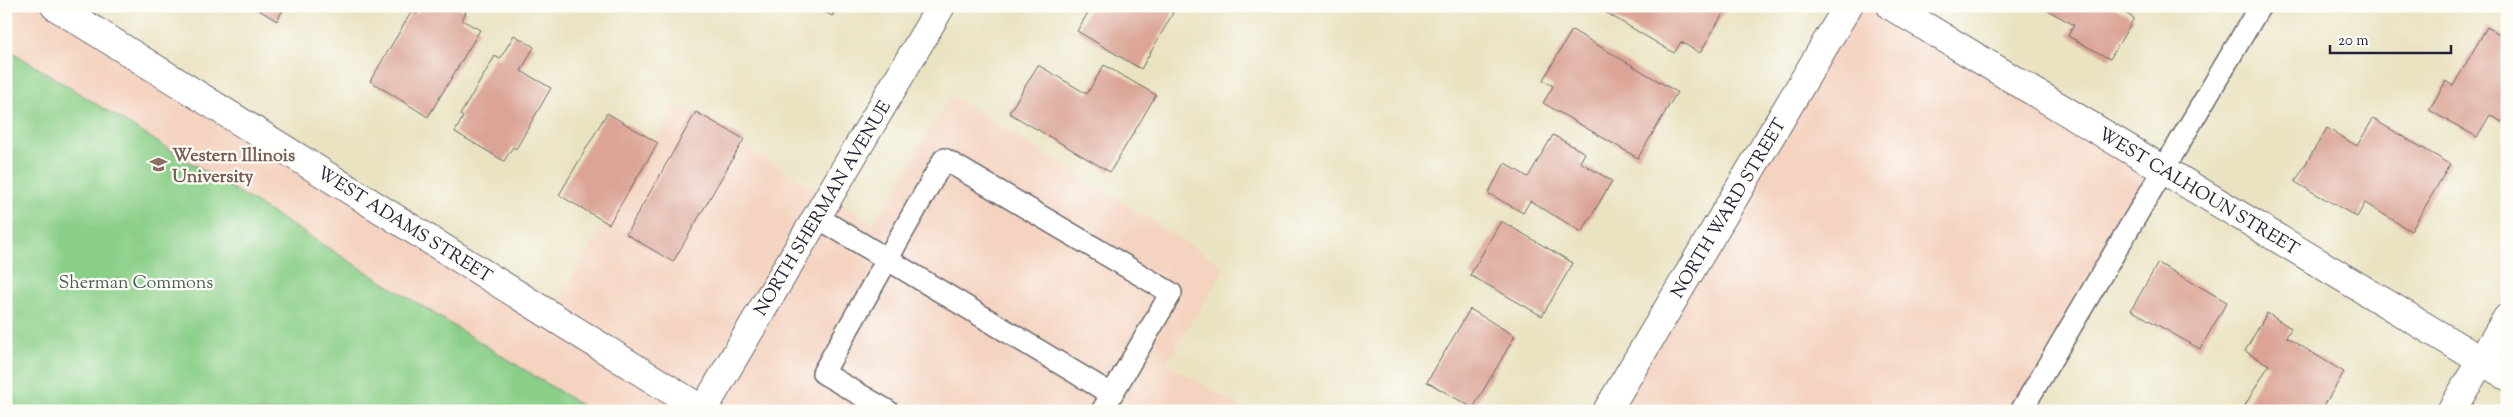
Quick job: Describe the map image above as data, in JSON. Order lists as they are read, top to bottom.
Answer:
{
  "streets": {
    "street": [
      "WEST CALHOUN STREET",
      "NORTH SHERMAN AVENUE",
      "NORTH WARD STREET",
      "WEST ADAMS STREET"
    ]
  },
  "crossings": [
    ["NORTH SHERMAN AVENUE", "WEST ADAMS STREET"]
  ],
  "parks": ["Sherman Commons"],
  "places": {
    "school or university": ["Western Illinois University"]
  },
  "scale_bar": "20 m"
}
